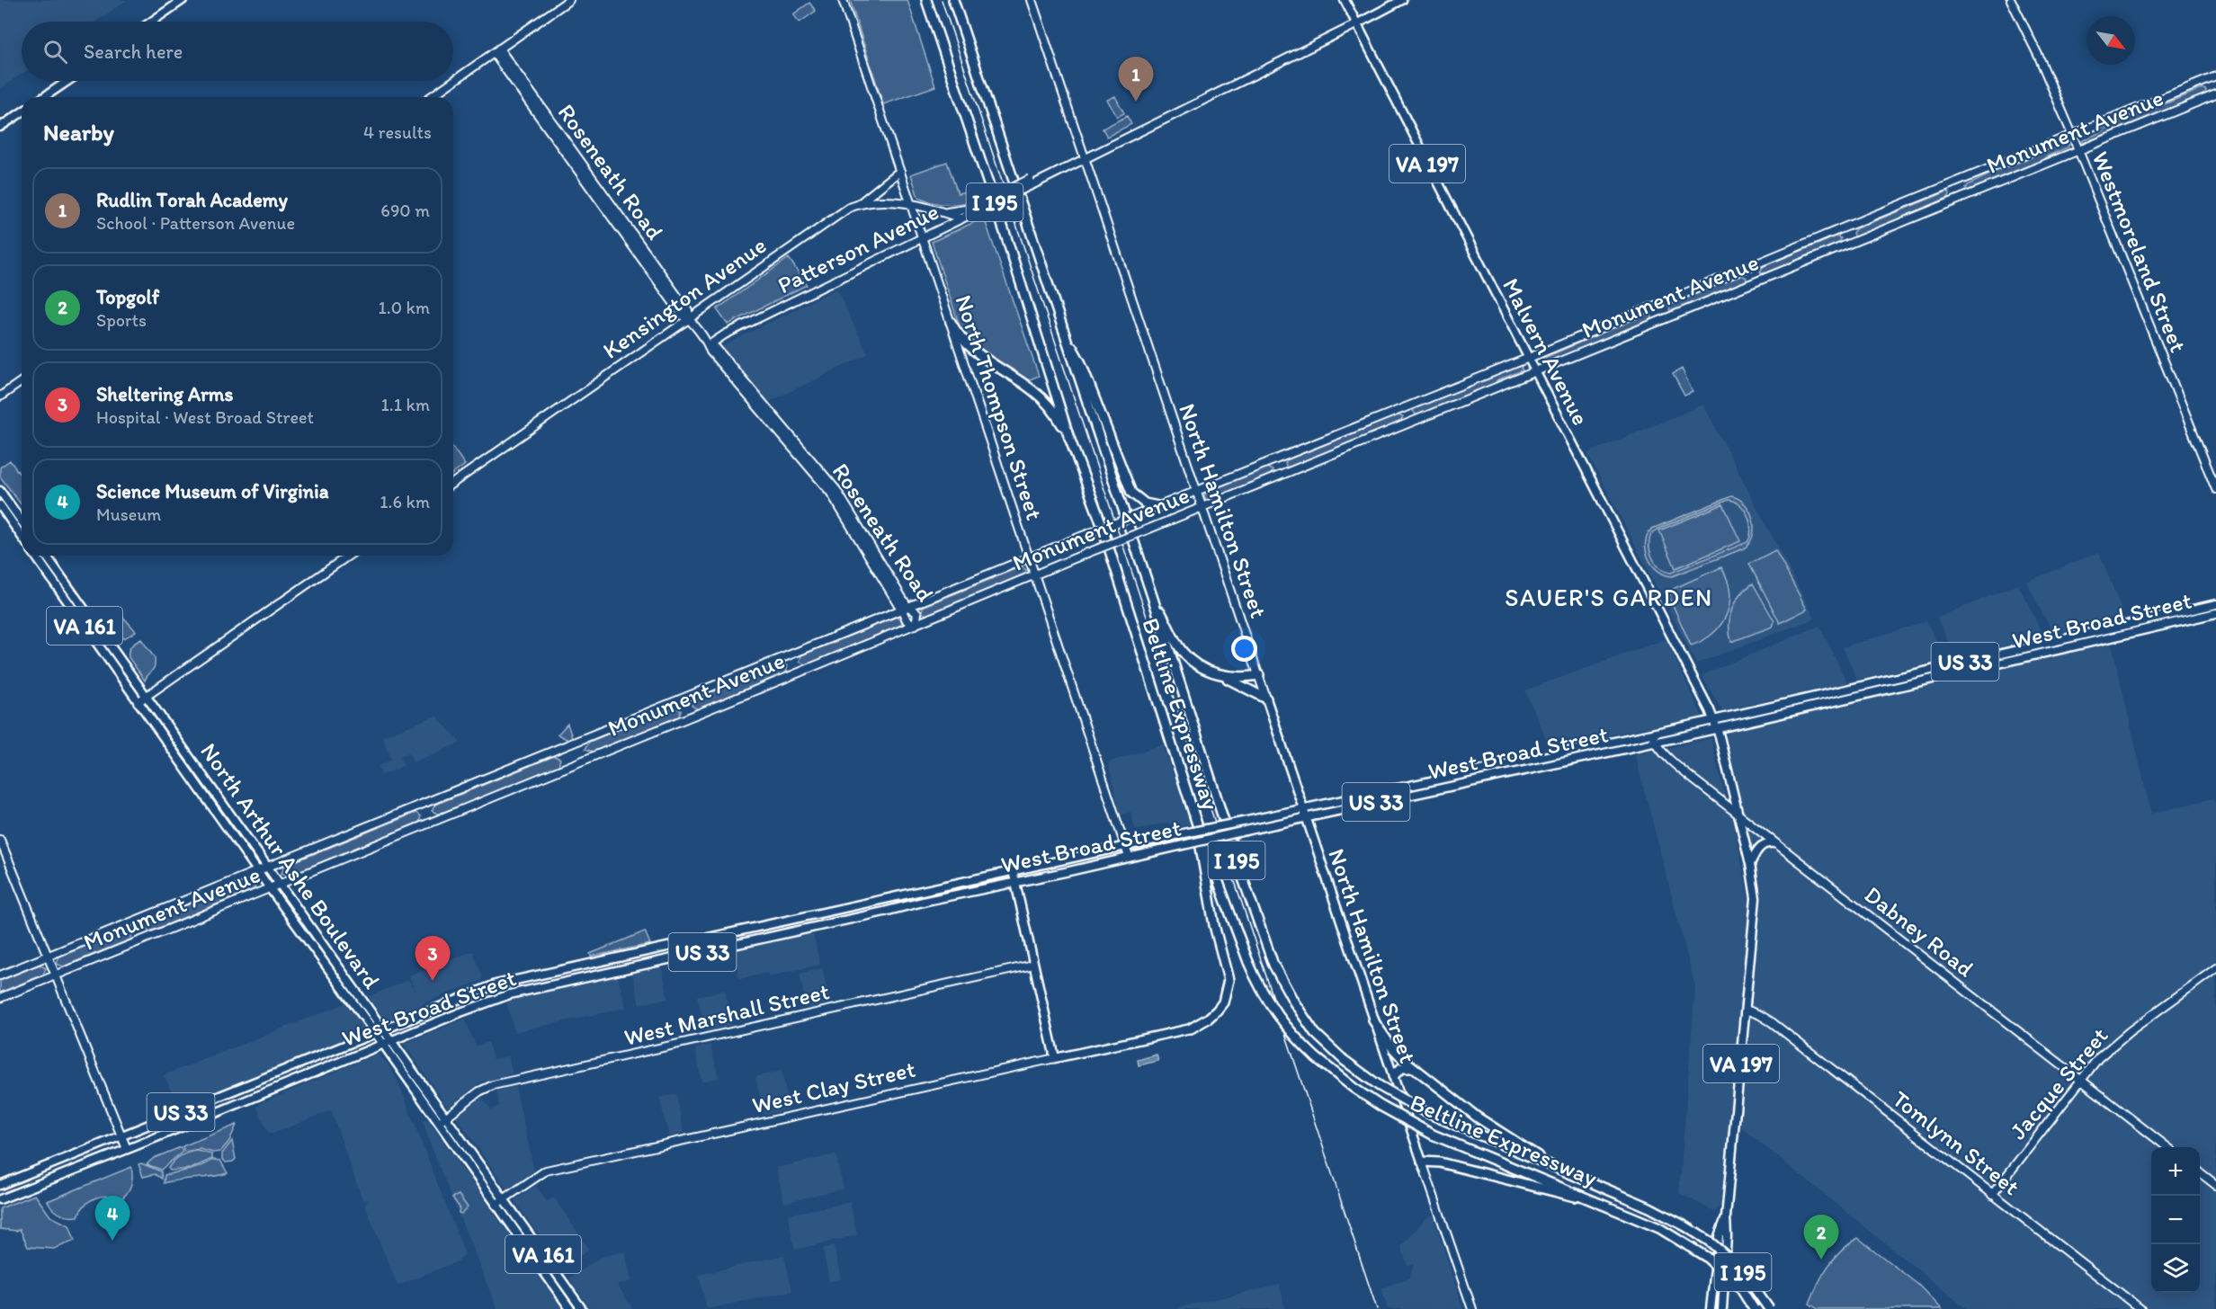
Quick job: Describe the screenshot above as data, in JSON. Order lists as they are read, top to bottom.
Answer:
{
  "streets": {
    "highway": ["I 195", "Beltline Expressway"],
    "main road": [
      "VA 197",
      "Patterson Avenue",
      "Malvern Avenue",
      "North Hamilton Street",
      "West Broad Street",
      "VA 161",
      "US 33",
      "North Arthur Ashe Boulevard",
      "West Clay Street"
    ],
    "street": [
      "Monument Avenue",
      "Roseneath Road",
      "Westmoreland Street",
      "Kensington Avenue",
      "North Thompson Street",
      "Dabney Road",
      "West Marshall Street",
      "Jacque Street",
      "Tomlynn Street"
    ]
  },
  "crossings": [
    ["Monument Avenue", "Roseneath Road"],
    ["Monument Avenue", "Westmoreland Street"],
    ["Monument Avenue", "Malvern Avenue"],
    ["Monument Avenue", "North Thompson Street"],
    ["Monument Avenue", "North Hamilton Street"],
    ["Monument Avenue", "North Arthur Ashe Boulevard"],
    ["VA 197", "Malvern Avenue"],
    ["VA 197", "West Broad Street"],
    ["VA 197", "Dabney Road"],
    ["VA 197", "Tomlynn Street"],
    ["Roseneath Road", "Patterson Avenue"],
    ["Roseneath Road", "Kensington Avenue"],
    ["Patterson Avenue", "Kensington Avenue"],
    ["Patterson Avenue", "Malvern Avenue"],
    ["Patterson Avenue", "North Thompson Street"],
    ["Patterson Avenue", "North Hamilton Street"],
    ["Kensington Avenue", "North Thompson Street"],
    ["Malvern Avenue", "West Broad Street"],
    ["North Thompson Street", "West Broad Street"],
    ["North Hamilton Street", "West Broad Street"],
    ["West Broad Street", "North Arthur Ashe Boulevard"],
    ["West Broad Street", "Dabney Road"],
    ["North Arthur Ashe Boulevard", "West Marshall Street"],
    ["North Arthur Ashe Boulevard", "West Clay Street"],
    ["Dabney Road", "Jacque Street"],
    ["Jacque Street", "Tomlynn Street"]
  ],
  "districts": ["SAUER'S GARDEN"],
  "north": "bottom right",
  "page": {
    "search": "Search here",
    "pins": [
      "1",
      "3",
      "4",
      "2"
    ],
    "heading": ["Nearby", "4 results"],
    "list": [
      {
        "mark": "1",
        "name": "Rudlin Torah Academy",
        "note": "School · Patterson Avenue",
        "value": "690 m"
      },
      {
        "mark": "2",
        "name": "Topgolf",
        "note": "Sports",
        "value": "1.0 km"
      },
      {
        "mark": "3",
        "name": "Sheltering Arms",
        "note": "Hospital · West Broad Street",
        "value": "1.1 km"
      },
      {
        "mark": "4",
        "name": "Science Museum of Virginia",
        "note": "Museum",
        "value": "1.6 km"
      }
    ],
    "map_buttons": ["+", "−"]
  }
}
